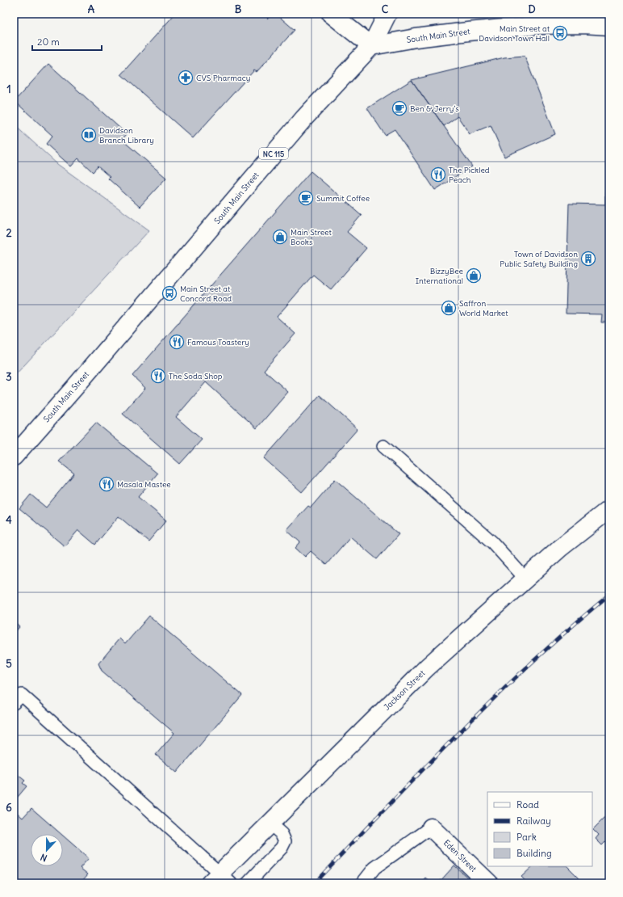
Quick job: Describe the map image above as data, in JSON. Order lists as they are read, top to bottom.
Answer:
{
  "streets": {
    "main road": [
      "South Main Street",
      "NC 115",
      "Jackson Street",
      "Eden Street"
    ]
  },
  "places": {
    "bus stop": ["Main Street at Davidson Town Hall", "Main Street at Concord Road"],
    "pharmacy": ["CVS Pharmacy"],
    "cafe": ["Ben & Jerry's", "Summit Coffee"],
    "library": ["Davidson Branch Library"],
    "restaurant": [
      "The Pickled Peach",
      "Famous Toastery",
      "The Soda Shop",
      "Masala Mastee"
    ],
    "shop": ["Main Street Books", "BizzyBee International", "Saffron World Market"],
    "building": ["Town of Davidson Public Safety Building"]
  },
  "legend": [
    "Road",
    "Railway",
    "Park",
    "Building"
  ],
  "scale_bar": "20 m",
  "north": "bottom",
  "grid": {
    "columns": [
      "A",
      "B",
      "C",
      "D"
    ],
    "rows": [
      "1",
      "2",
      "3",
      "4",
      "5",
      "6"
    ]
  }
}
